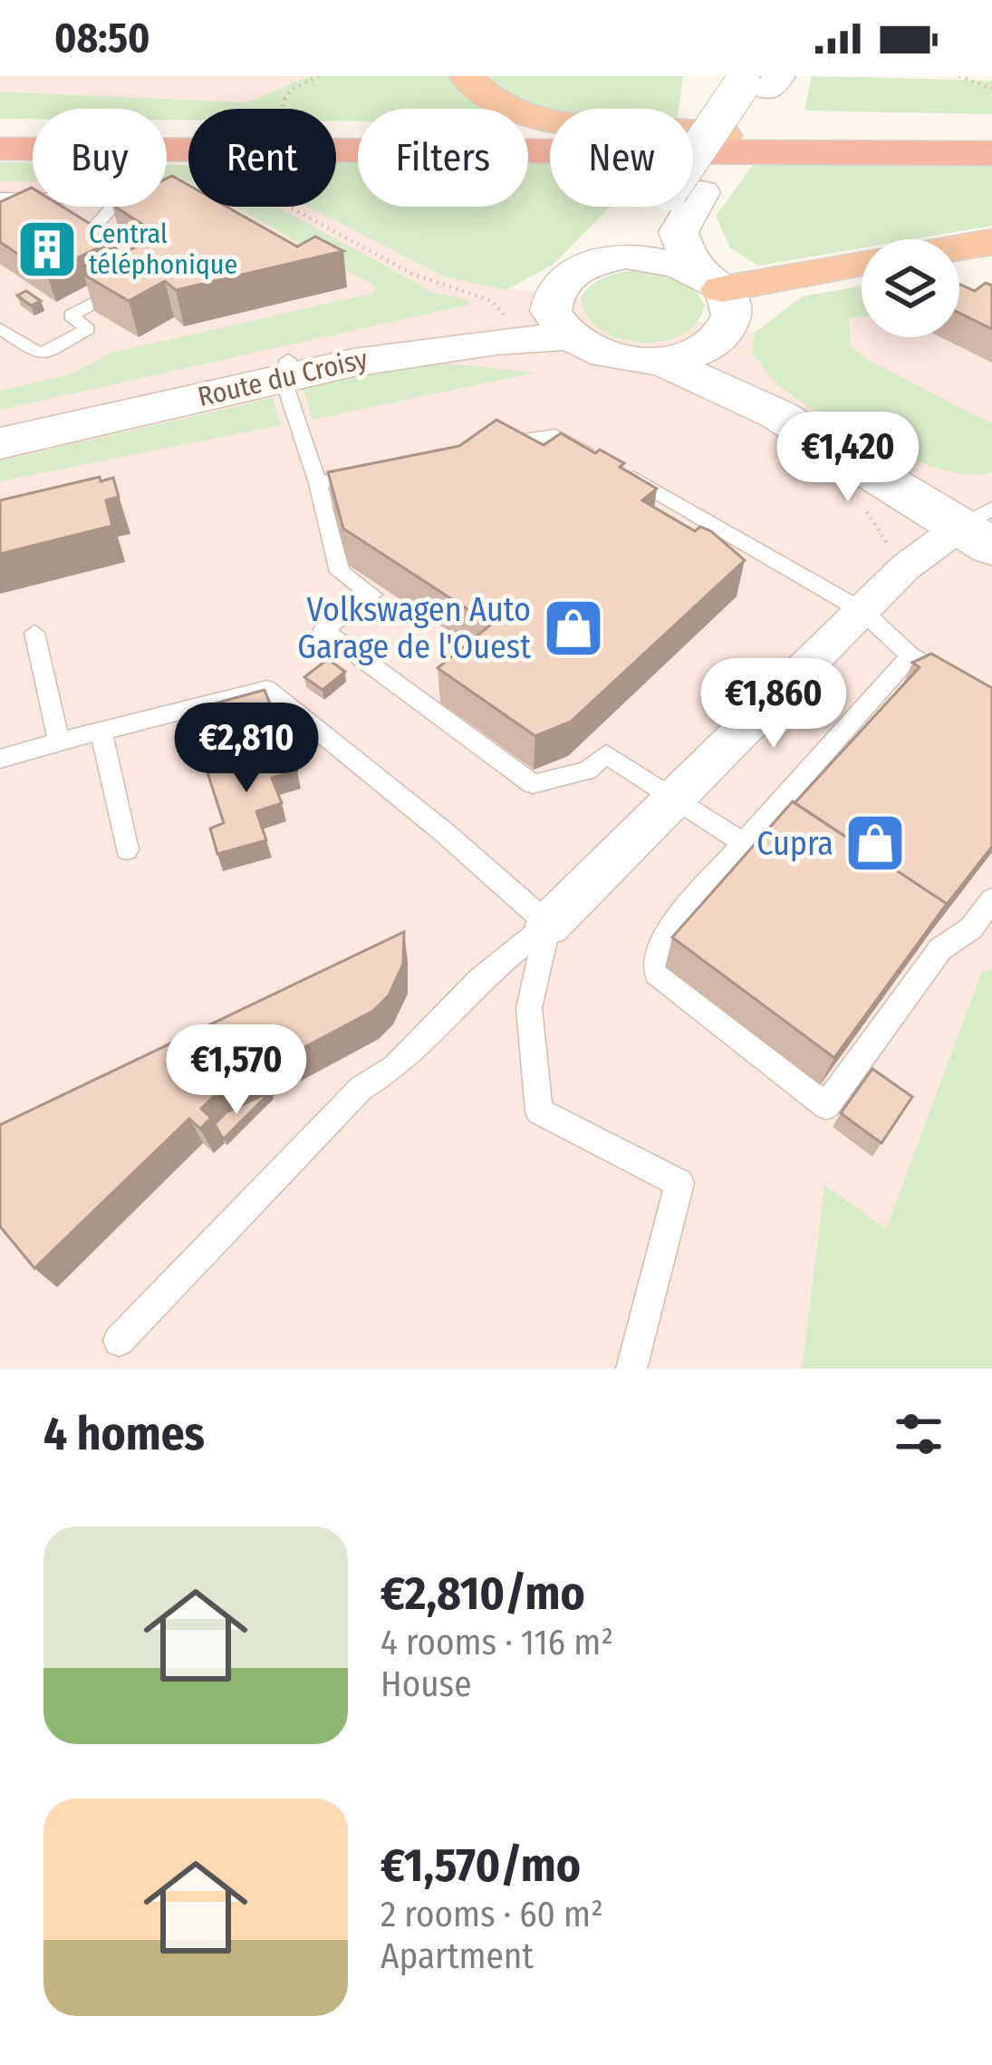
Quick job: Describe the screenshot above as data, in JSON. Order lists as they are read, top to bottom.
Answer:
{
  "streets": {
    "main road": ["Route du Croisy"]
  },
  "places": {
    "building": ["Central téléphonique"],
    "shop": ["Volkswagen Auto Garage de l'Ouest", "Cupra"]
  },
  "page": {
    "status": "08:50",
    "chip": [
      "Buy",
      "Rent",
      "Filters",
      "New"
    ],
    "price": [
      "€1,420",
      "€1,860",
      "€2,810",
      "€1,570"
    ],
    "heading": "4 homes",
    "list": [
      {
        "name": "€2,810/mo",
        "note": "4 rooms · 116 m² · House"
      },
      {
        "name": "€1,570/mo",
        "note": "2 rooms · 60 m² · Apartment"
      }
    ]
  }
}
